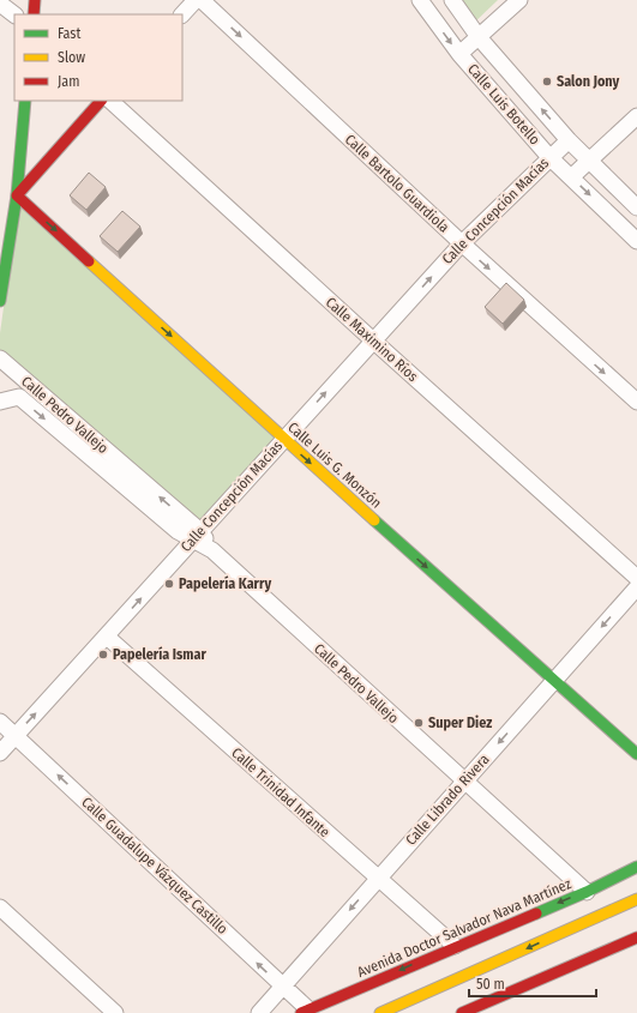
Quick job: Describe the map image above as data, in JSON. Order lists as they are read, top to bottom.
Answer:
{
  "streets": {
    "main road": ["Calle Luis G. Monzón", "Avenida Doctor Salvador Nava Martínez"],
    "street": [
      "Calle Luis Botello",
      "Calle Bartolo Guardiola",
      "Calle Concepción Macías",
      "Calle Maximino Ríos",
      "Calle Pedro Vallejo",
      "Calle Trinidad Infante",
      "Calle Librado Rivera",
      "Calle Guadalupe Vázquez Castillo"
    ]
  },
  "crossings": [
    ["Calle Luis Botello", "Calle Concepción Macías"],
    ["Calle Bartolo Guardiola", "Calle Concepción Macías"],
    ["Calle Concepción Macías", "Calle Maximino Ríos"],
    ["Calle Concepción Macías", "Calle Pedro Vallejo"],
    ["Calle Concepción Macías", "Calle Luis G. Monzón"],
    ["Calle Concepción Macías", "Calle Trinidad Infante"],
    ["Calle Concepción Macías", "Calle Guadalupe Vázquez Castillo"],
    ["Calle Pedro Vallejo", "Calle Librado Rivera"],
    ["Calle Pedro Vallejo", "Avenida Doctor Salvador Nava Martínez"],
    ["Calle Luis G. Monzón", "Calle Librado Rivera"],
    ["Calle Trinidad Infante", "Calle Librado Rivera"],
    ["Calle Trinidad Infante", "Avenida Doctor Salvador Nava Martínez"],
    ["Calle Librado Rivera", "Calle Guadalupe Vázquez Castillo"],
    ["Calle Guadalupe Vázquez Castillo", "Avenida Doctor Salvador Nava Martínez"]
  ],
  "one_way": [
    "Calle Bartolo Guardiola",
    "Calle Concepción Macías",
    "Calle Luis G. Monzón",
    "Calle Librado Rivera"
  ],
  "places": [
    "Salon Jony",
    "Papelería Karry",
    "Papelería Ismar",
    "Super Diez"
  ],
  "legend": ["Fast", "Slow", "Jam"],
  "scale_bar": "50 m"
}
